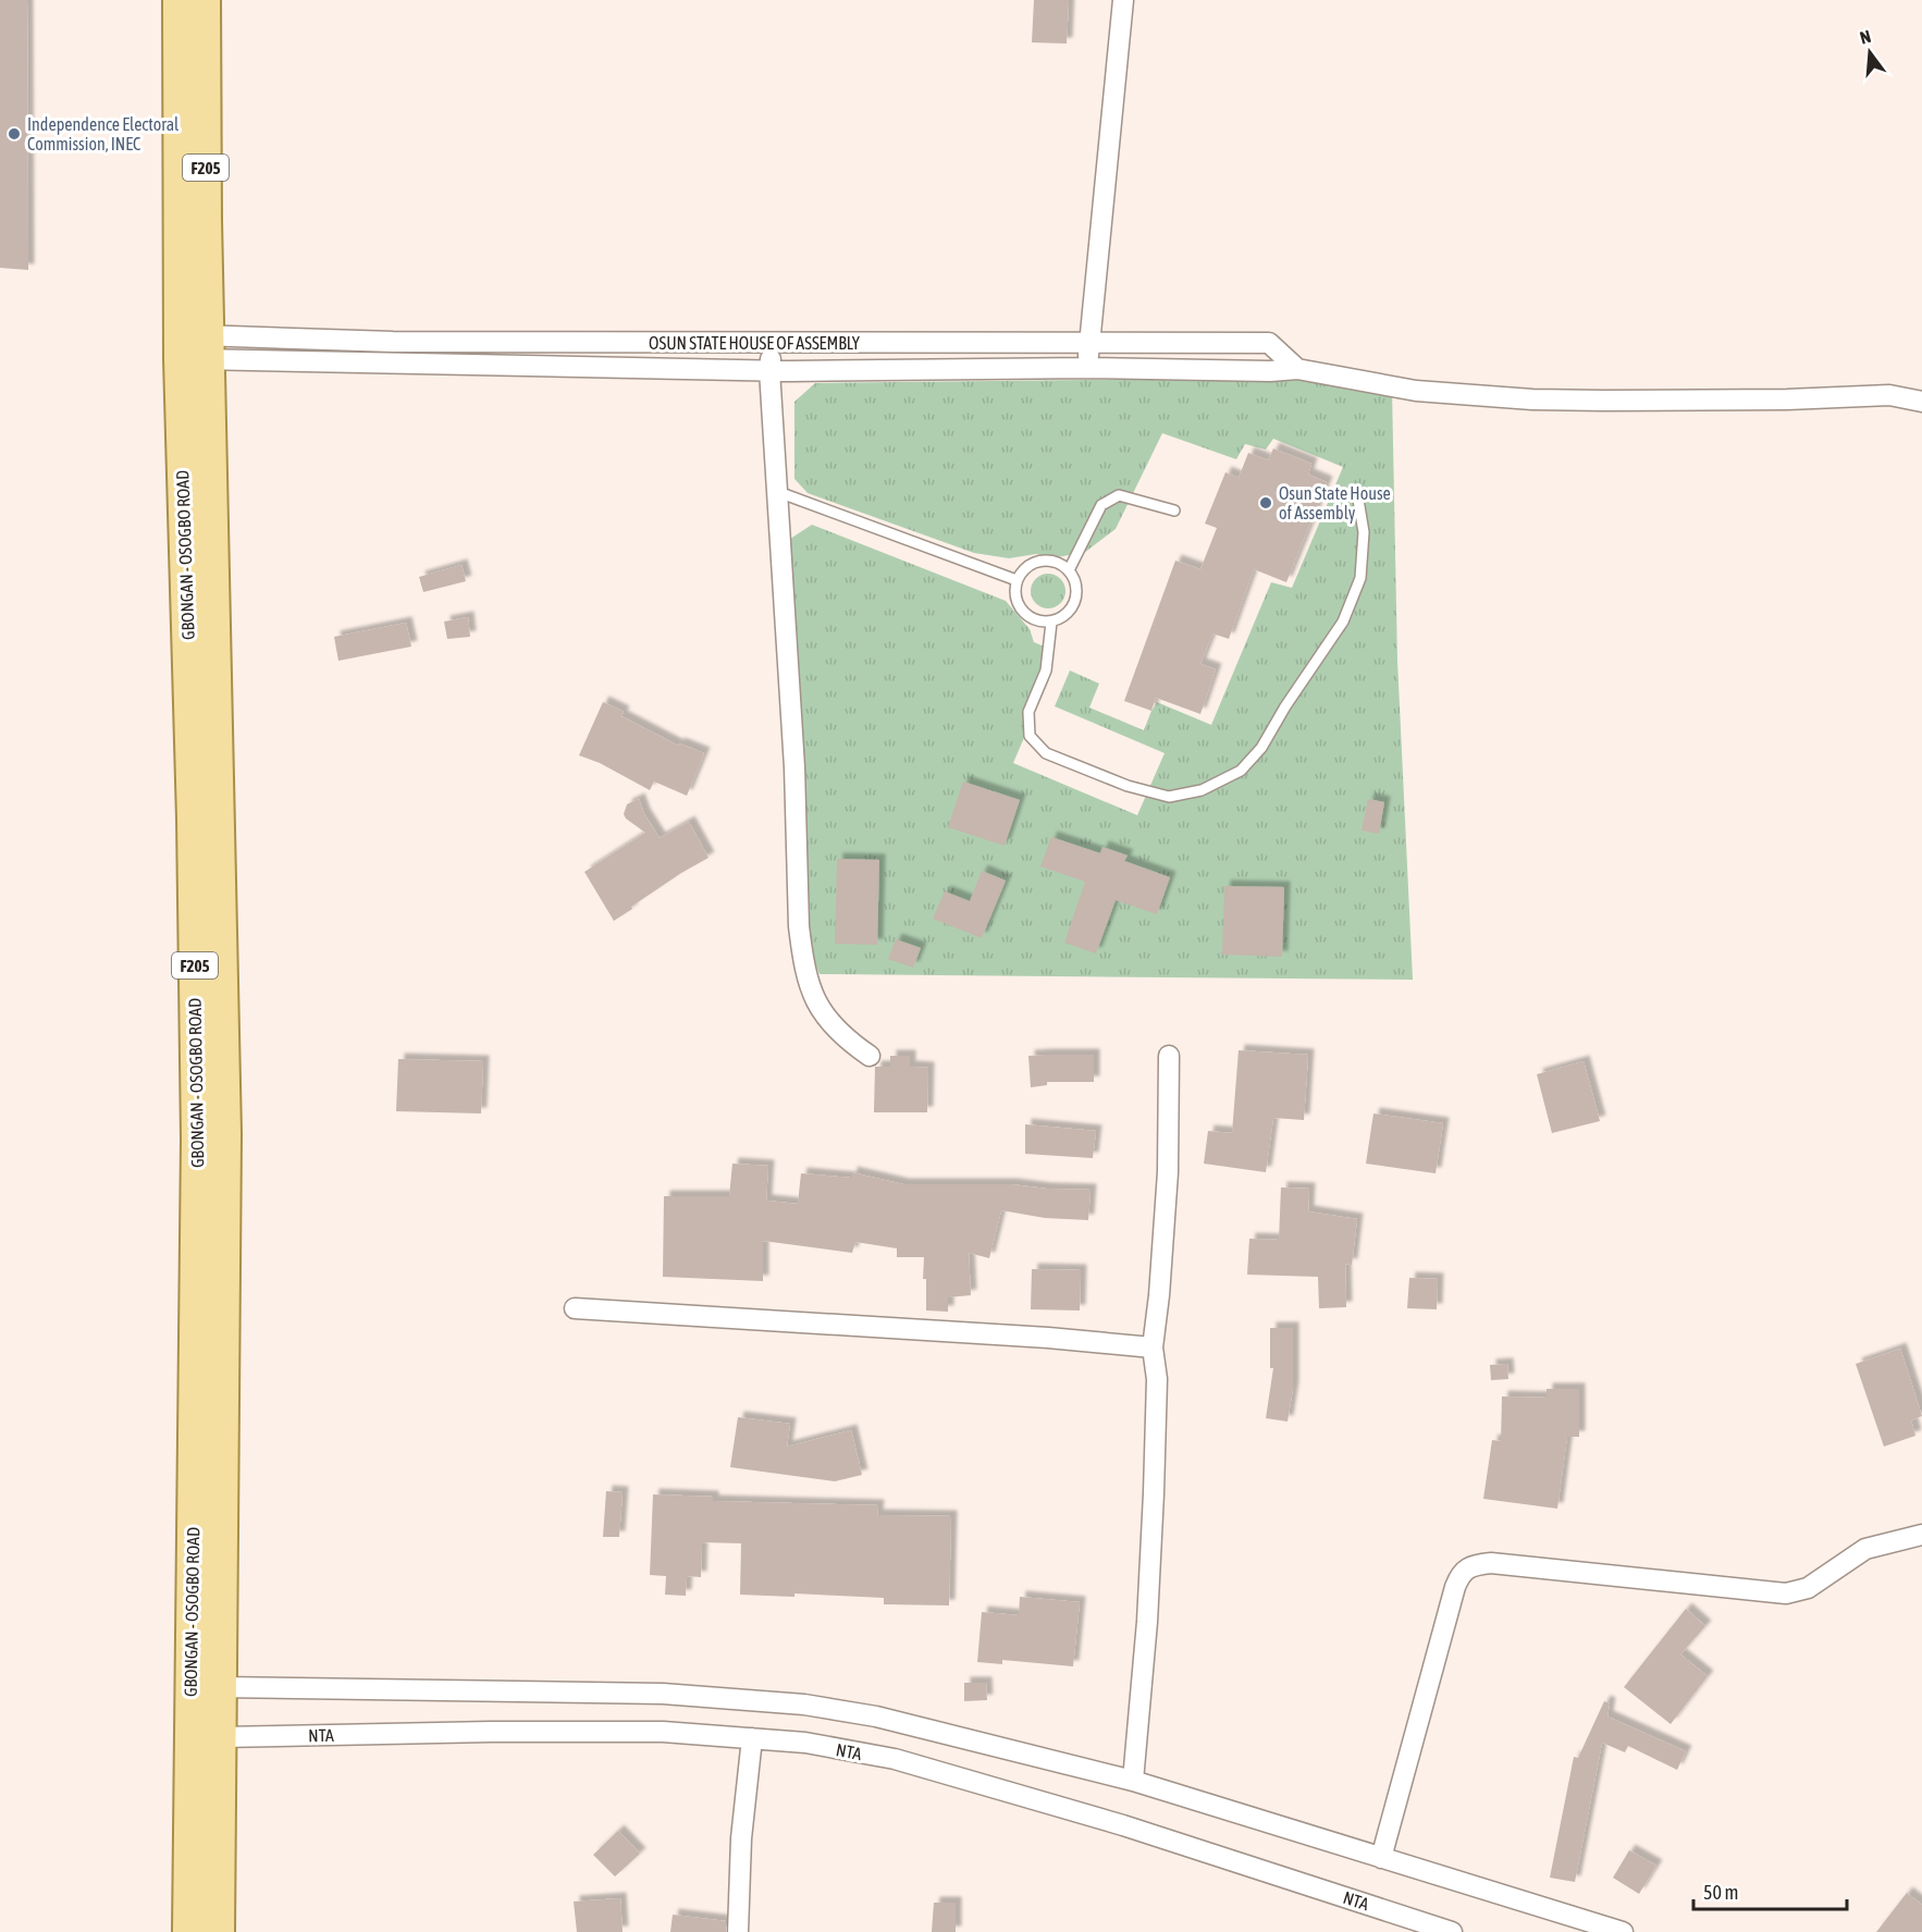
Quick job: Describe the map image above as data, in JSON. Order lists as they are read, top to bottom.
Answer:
{
  "streets": {
    "main road": ["F205", "GBONGAN - OSOGBO ROAD"],
    "street": ["OSUN STATE HOUSE OF ASSEMBLY", "NTA"]
  },
  "crossings": [
    ["OSUN STATE HOUSE OF ASSEMBLY", "GBONGAN - OSOGBO ROAD"],
    ["GBONGAN - OSOGBO ROAD", "NTA"]
  ],
  "places": ["Independence Electoral Commission, INEC", "Osun State House of Assembly"],
  "scale_bar": "50 m",
  "north": "top"
}
